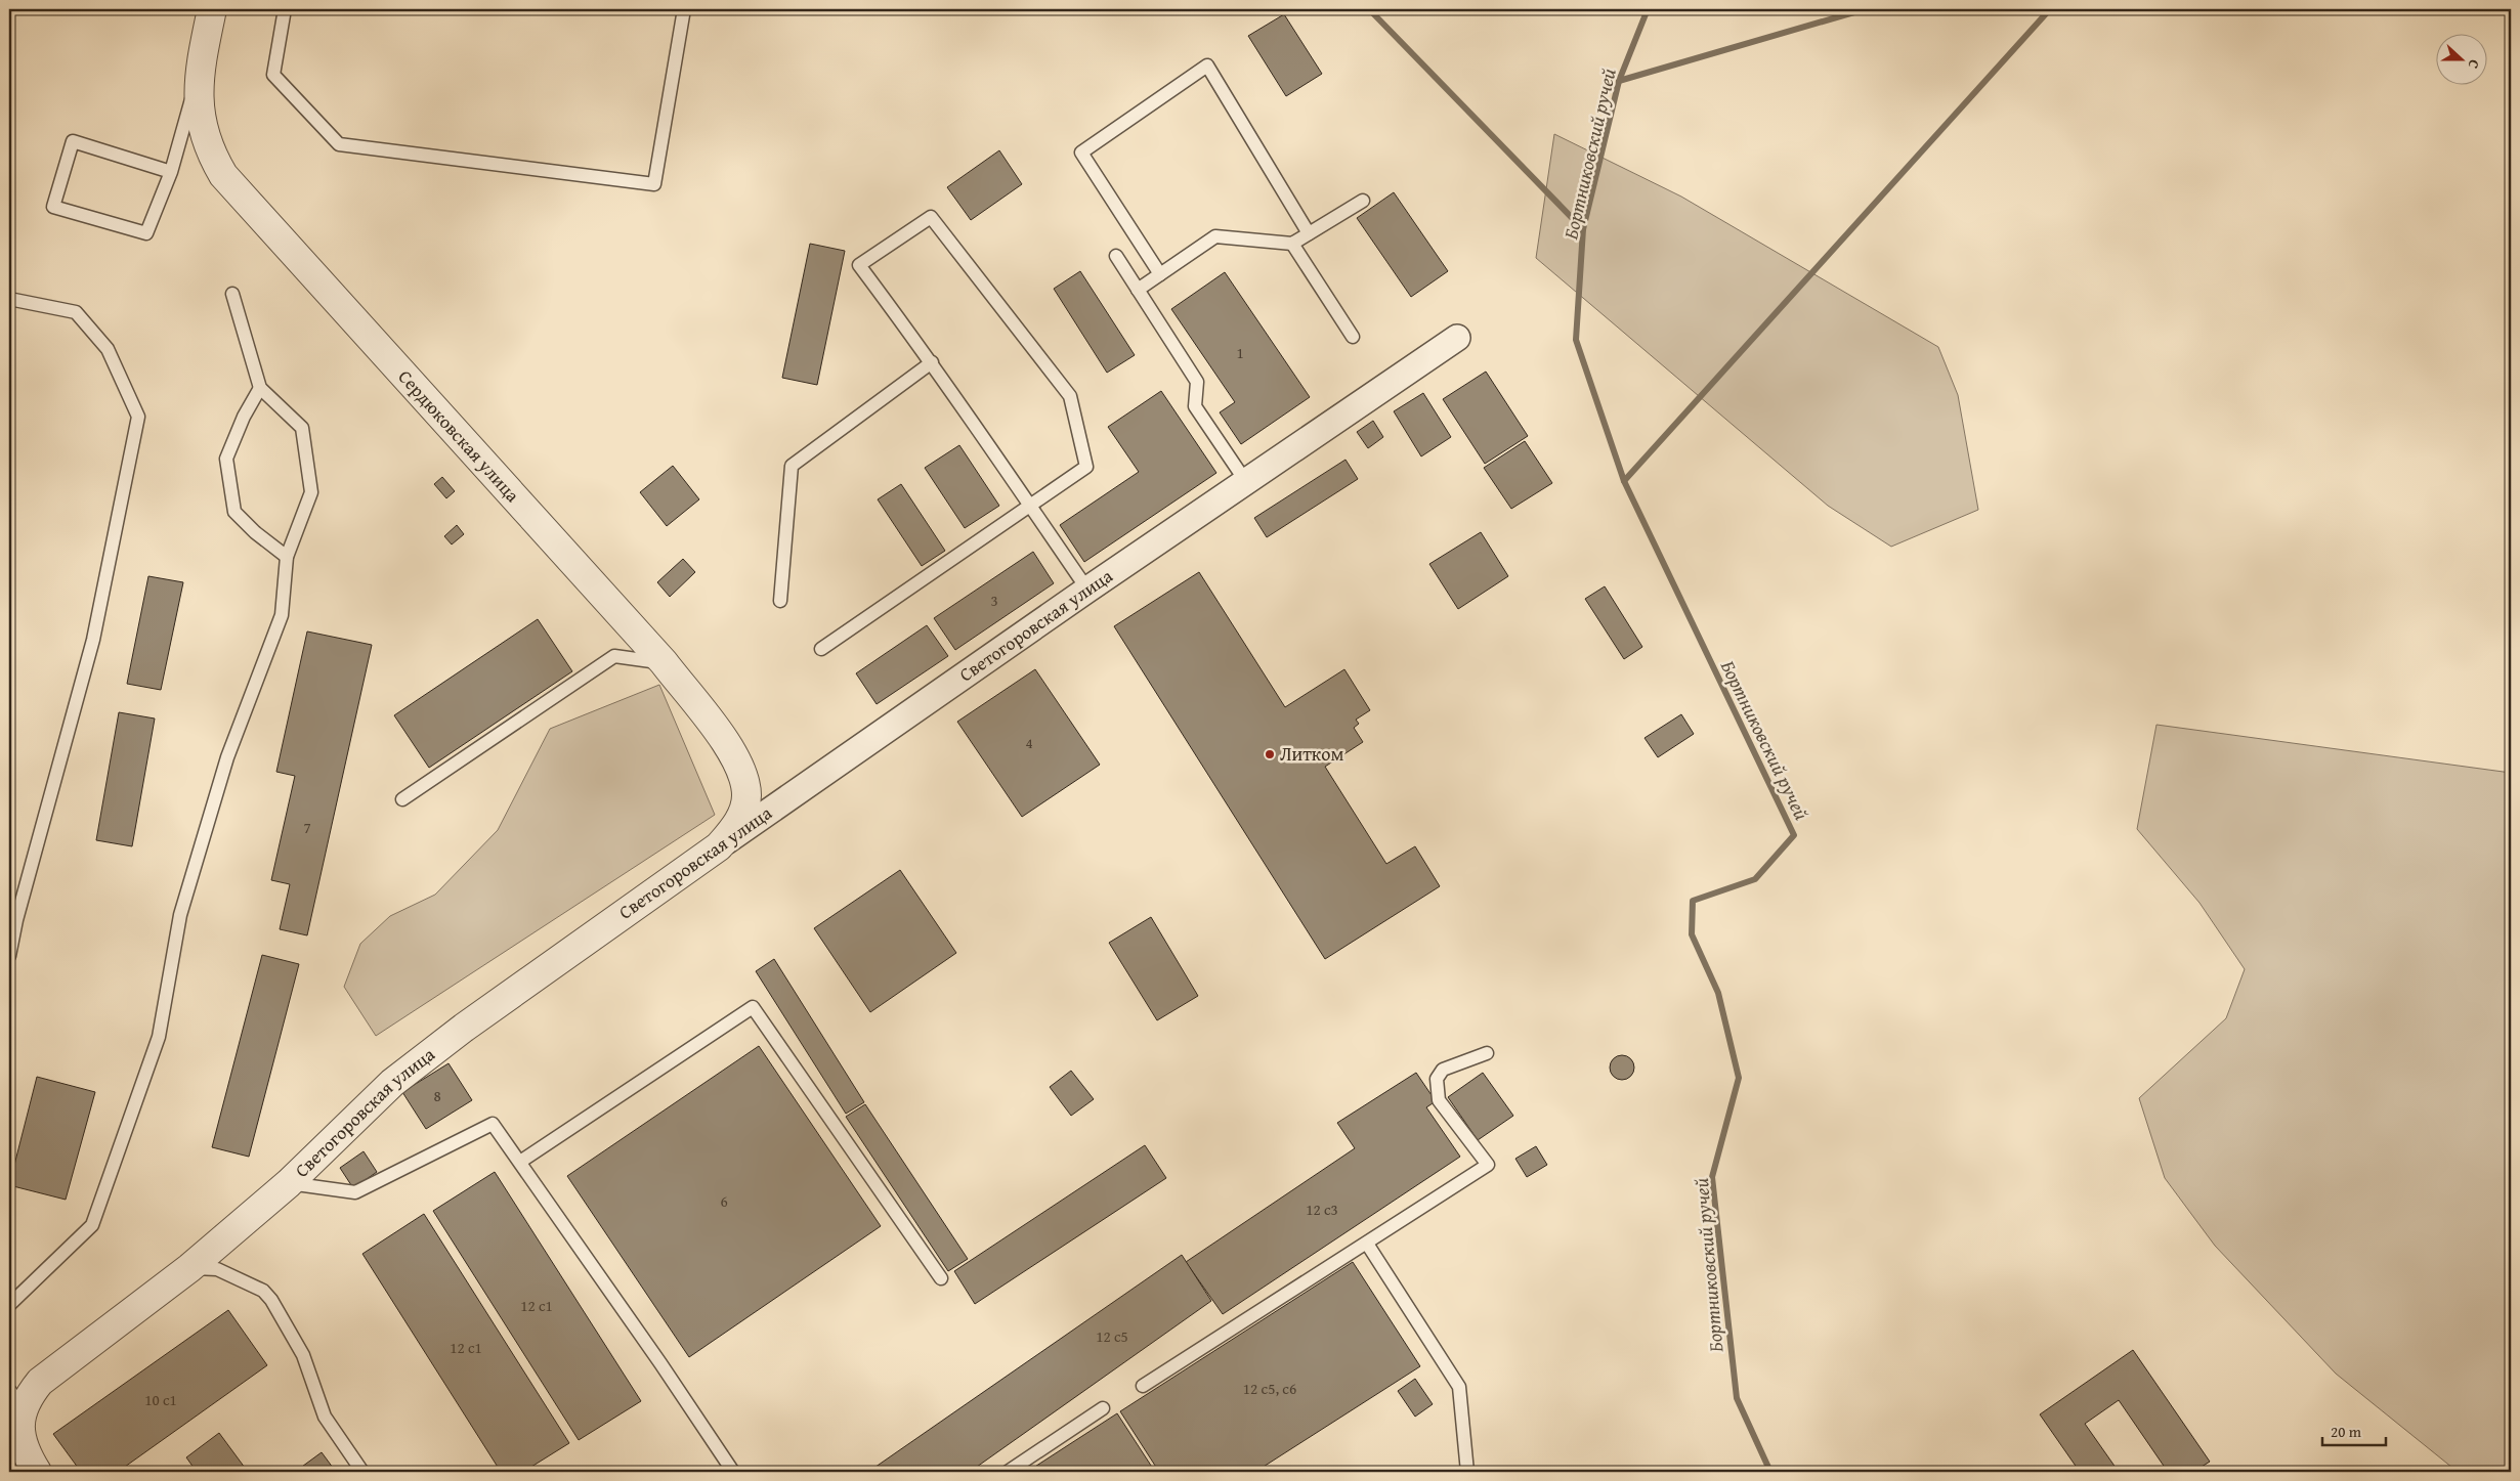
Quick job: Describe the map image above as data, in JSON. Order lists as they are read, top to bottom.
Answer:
{
  "streets": {
    "street": ["Сердюковская улица", "Светогоровская улица"]
  },
  "crossings": [
    ["Сердюковская улица", "Светогоровская улица"]
  ],
  "water": ["Бортниковский ручей"],
  "places": ["Литком"],
  "house_numbers": [
    "1",
    "3",
    "4",
    "7",
    "8",
    "6",
    "12 с3",
    "12 с1",
    "12 с5",
    "12 с1",
    "12 с5, с6",
    "10 с1"
  ],
  "scale_bar": "20 m",
  "north": "right"
}
